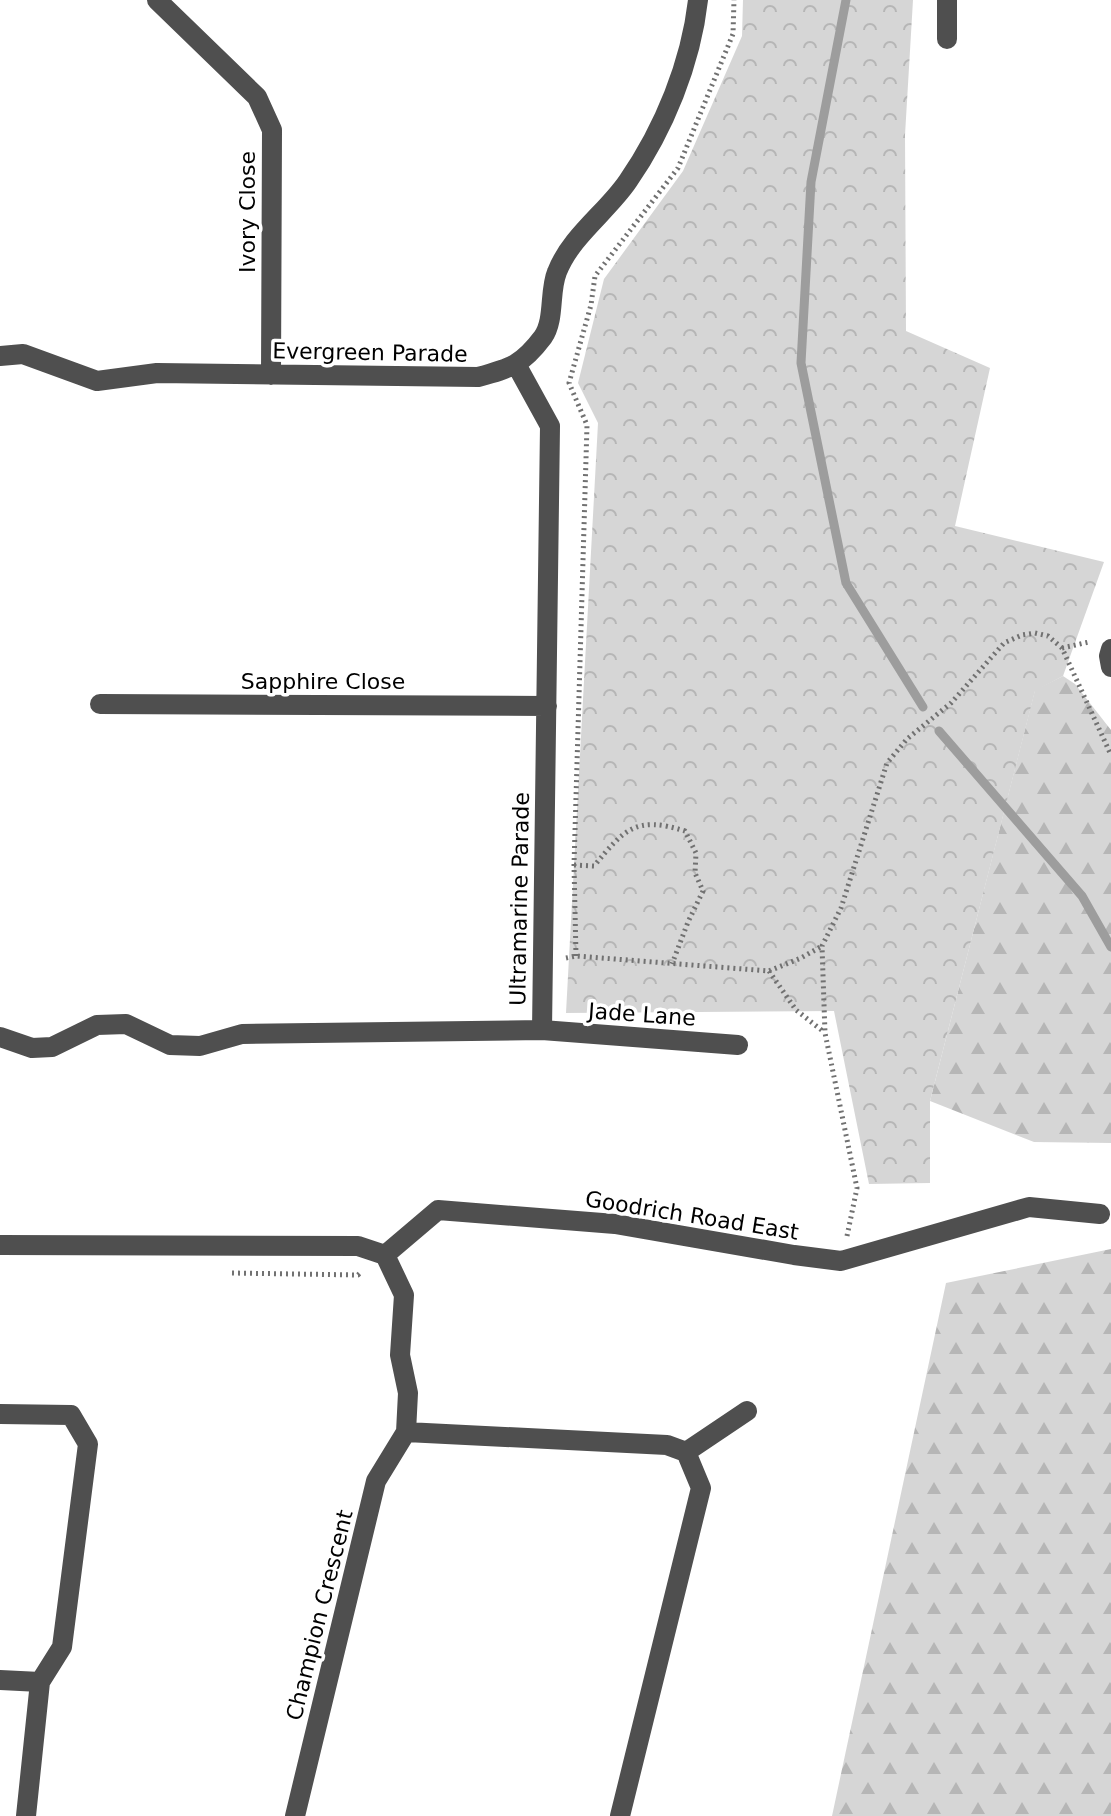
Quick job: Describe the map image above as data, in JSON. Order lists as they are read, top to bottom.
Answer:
{
  "streets": {
    "street": [
      "Ivory Close",
      "Evergreen Parade",
      "Sapphire Close",
      "Ultramarine Parade",
      "Jade Lane",
      "Goodrich Road East",
      "Champion Crescent"
    ]
  },
  "crossings": [
    ["Ivory Close", "Evergreen Parade"],
    ["Evergreen Parade", "Ultramarine Parade"],
    ["Sapphire Close", "Ultramarine Parade"],
    ["Ultramarine Parade", "Jade Lane"],
    ["Goodrich Road East", "Champion Crescent"]
  ]
}
